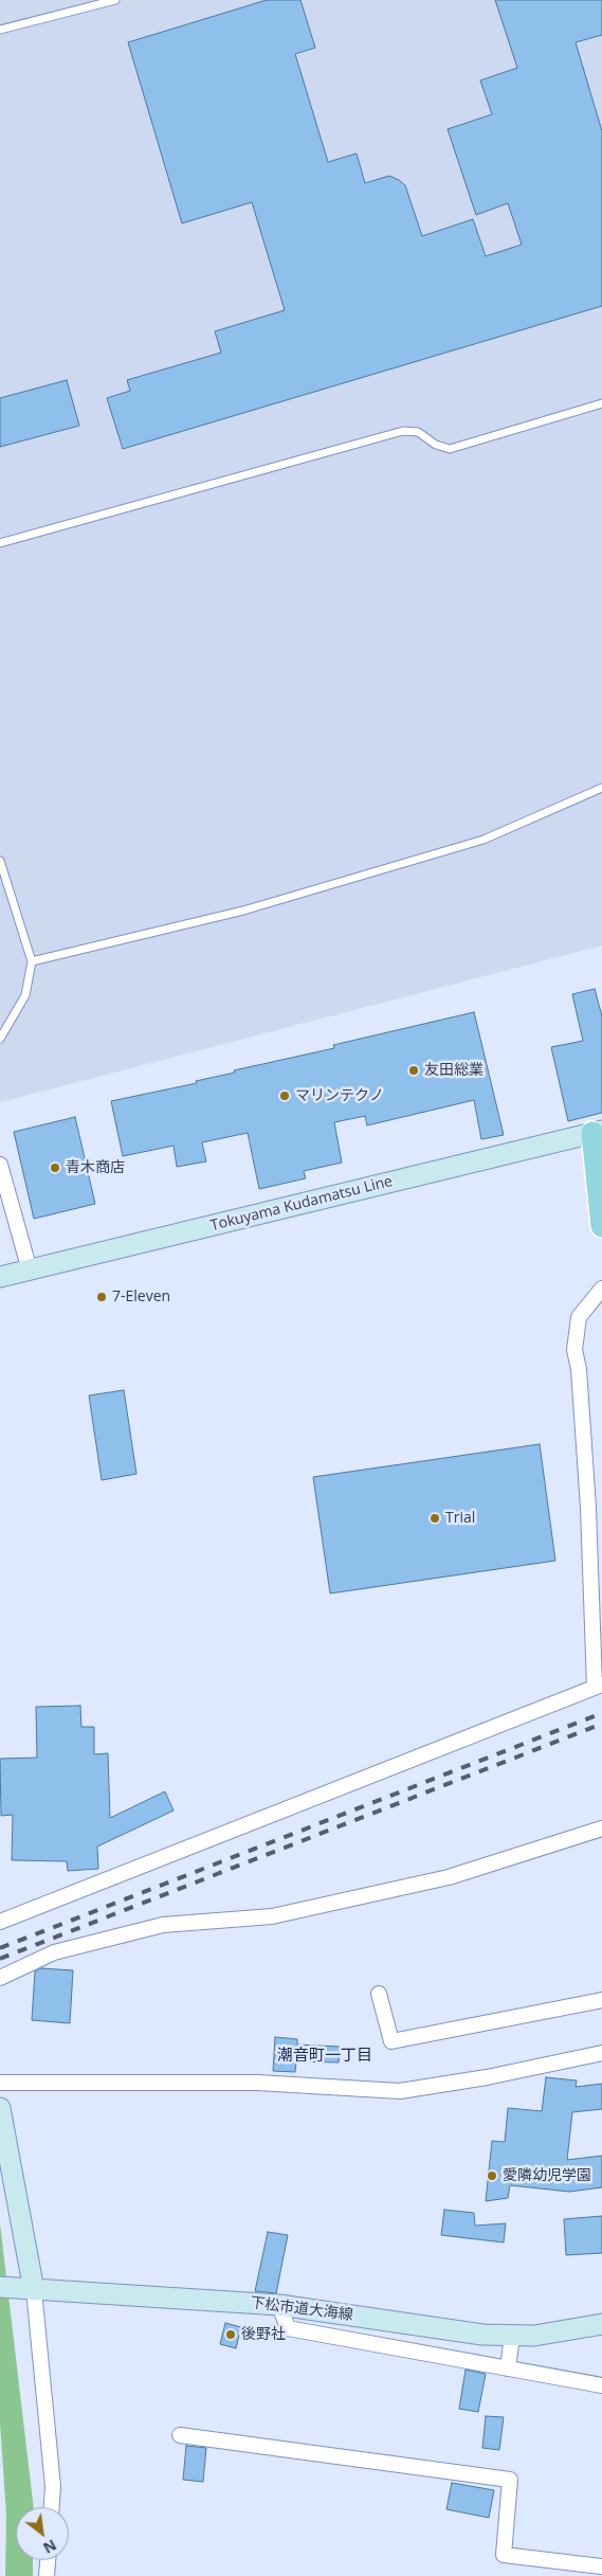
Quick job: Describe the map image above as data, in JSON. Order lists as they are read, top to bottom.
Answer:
{
  "streets": {
    "street": ["Tokuyama Kudamatsu Line", "下松市道大海線"]
  },
  "districts": ["潮音町一丁目"],
  "places": [
    "友田総業",
    "マリンテクノ",
    "青木商店",
    "7-Eleven",
    "Trial",
    "愛隣幼児学園",
    "後野社"
  ],
  "north": "bottom right"
}
